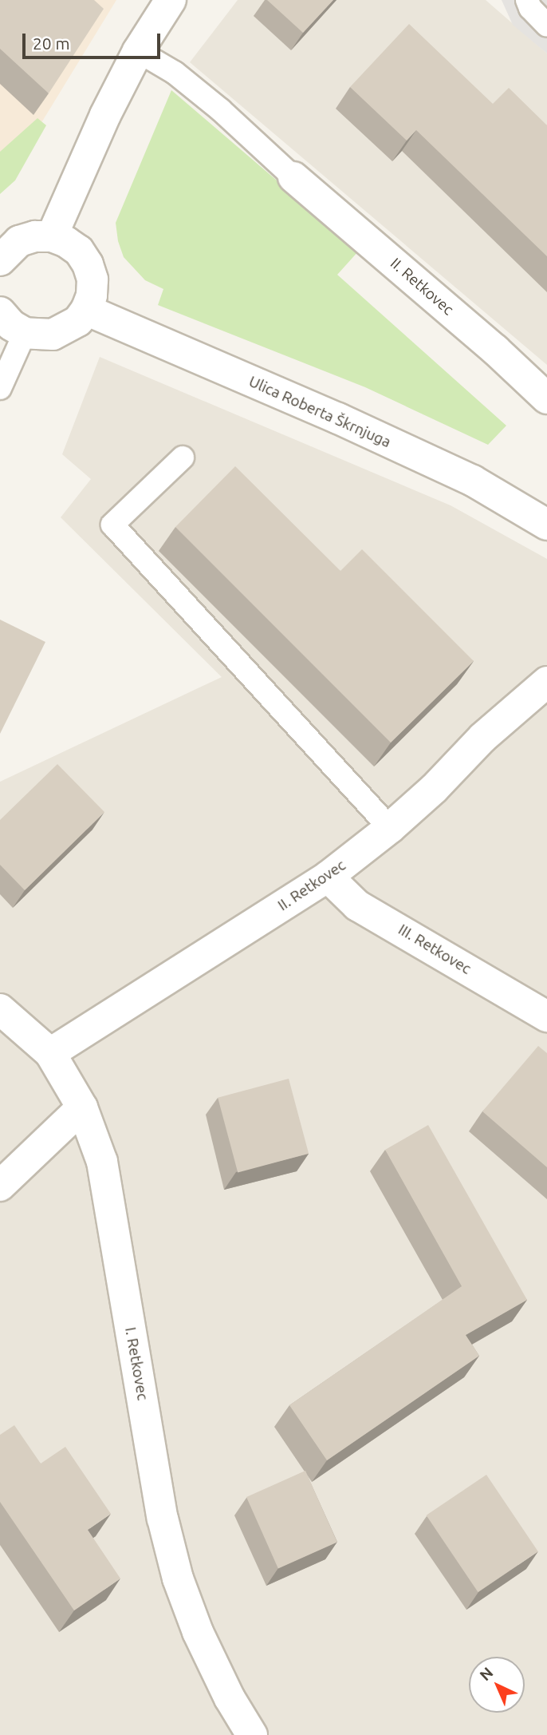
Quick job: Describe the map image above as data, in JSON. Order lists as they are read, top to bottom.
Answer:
{
  "streets": {
    "street": [
      "II. Retkovec",
      "Ulica Roberta Škrnjuga",
      "III. Retkovec",
      "I. Retkovec"
    ]
  },
  "crossings": [
    ["II. Retkovec", "III. Retkovec"],
    ["II. Retkovec", "I. Retkovec"]
  ],
  "scale_bar": "20 m",
  "north": "top left"
}
